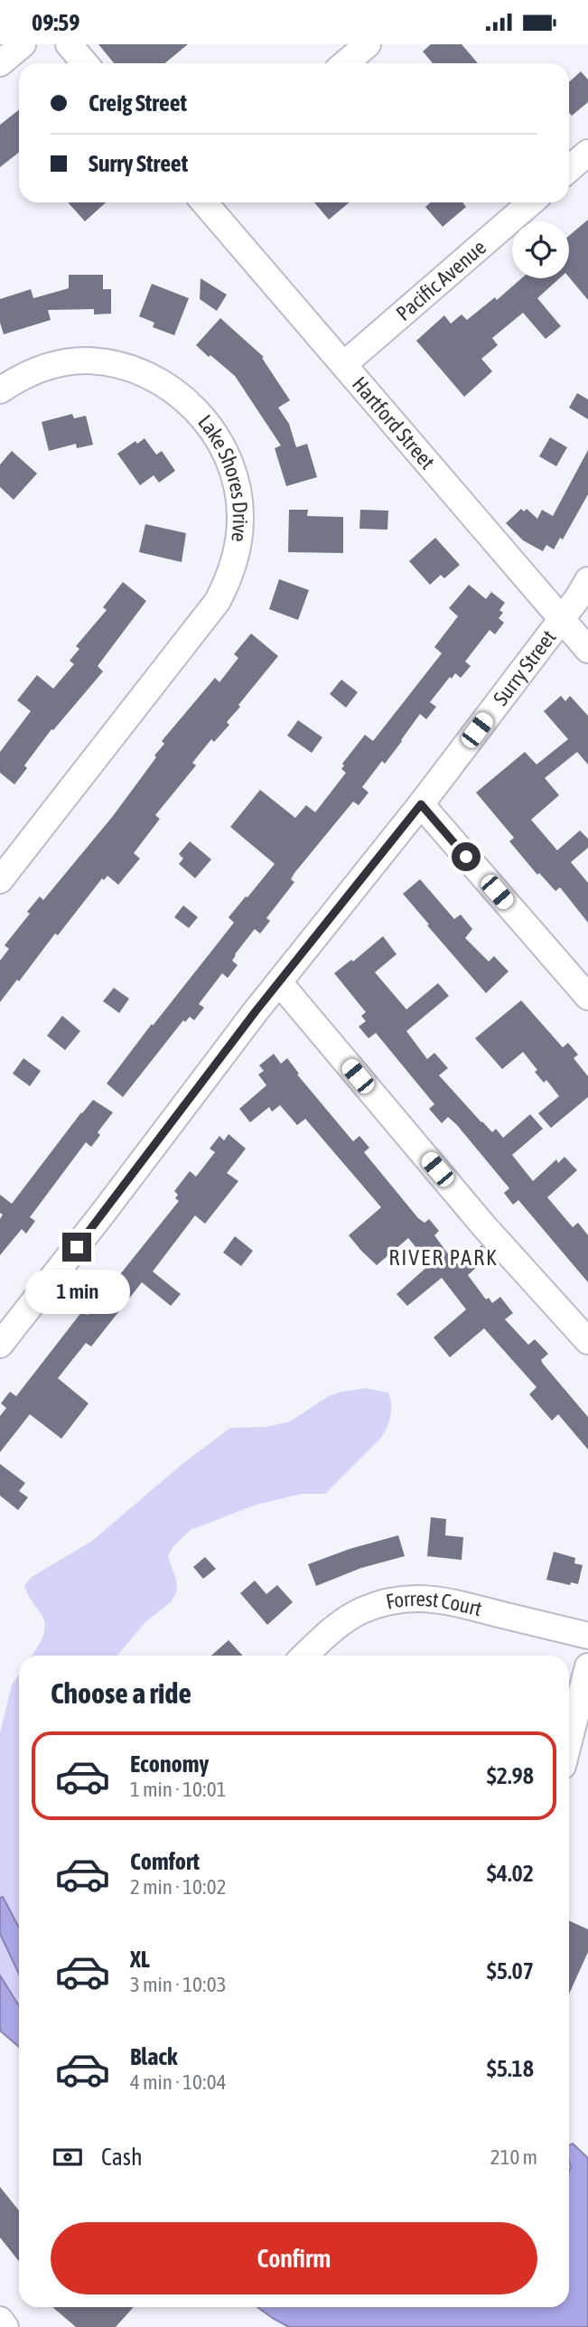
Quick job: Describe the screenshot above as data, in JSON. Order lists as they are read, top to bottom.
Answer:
{
  "streets": {
    "street": [
      "Pacific Avenue",
      "Hartford Street",
      "Lake Shores Drive",
      "Surry Street",
      "Forrest Court"
    ]
  },
  "crossings": [
    ["Pacific Avenue", "Hartford Street"],
    ["Hartford Street", "Surry Street"]
  ],
  "districts": ["RIVER PARK"],
  "page": {
    "status": "09:59",
    "banner": ["Creig Street", "Surry Street"],
    "bubble": "1 min",
    "heading": "Choose a ride",
    "list": [
      {
        "name": "Economy",
        "note": "1 min · 10:01",
        "value": "$2.98"
      },
      {
        "name": "Comfort",
        "note": "2 min · 10:02",
        "value": "$4.02"
      },
      {
        "name": "XL",
        "note": "3 min · 10:03",
        "value": "$5.07"
      },
      {
        "name": "Black",
        "note": "4 min · 10:04",
        "value": "$5.18"
      }
    ],
    "pay": ["Cash", "210 m"],
    "buttons": "Confirm"
  }
}
